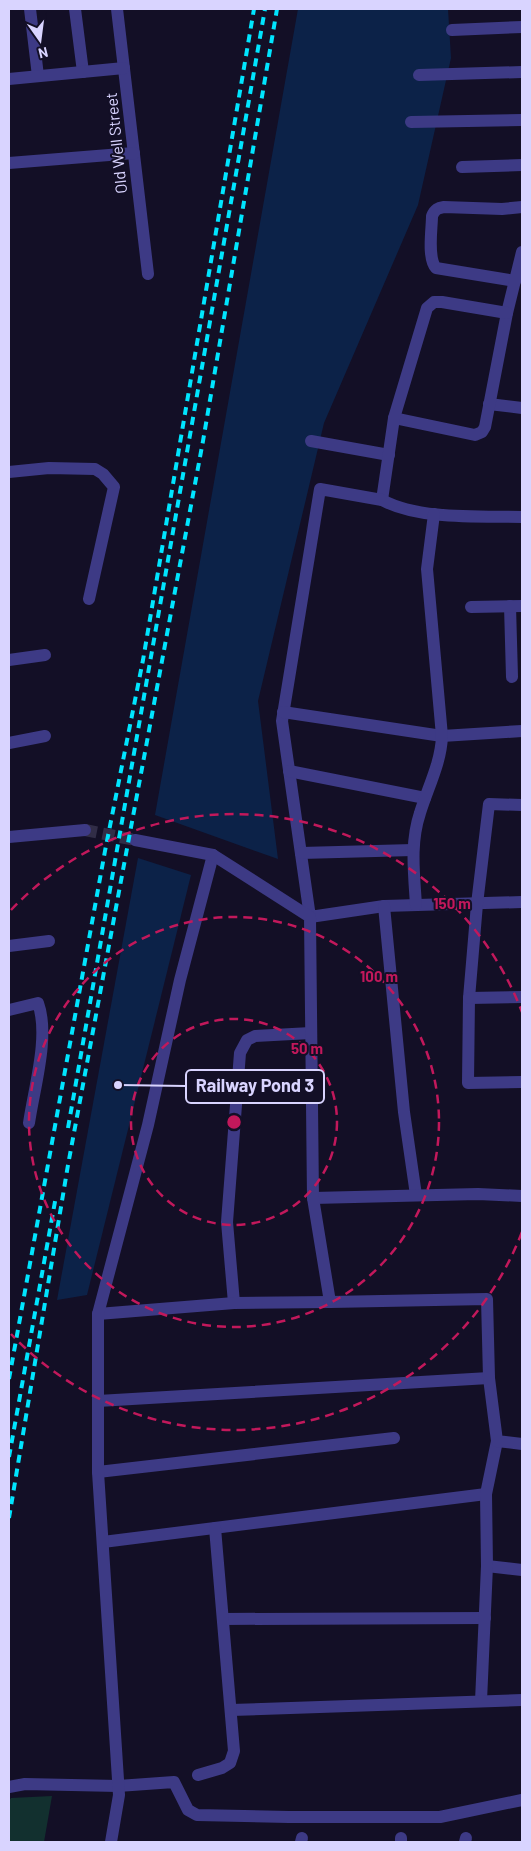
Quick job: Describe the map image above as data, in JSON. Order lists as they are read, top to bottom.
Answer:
{
  "streets": {
    "street": ["Old Well Street"]
  },
  "places": ["Railway Pond 3"],
  "north": "bottom",
  "rings": ["150 m", "100 m", "50 m"]
}
